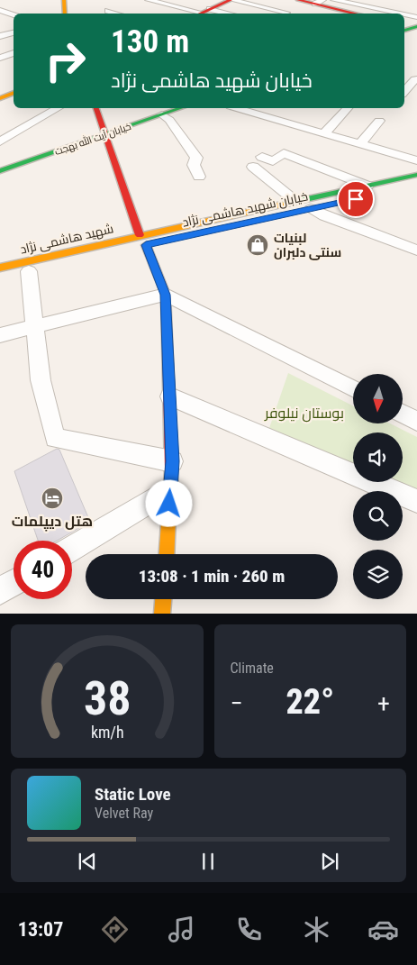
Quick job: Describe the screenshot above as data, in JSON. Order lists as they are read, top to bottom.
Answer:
{
  "streets": {
    "main road": ["خیابان آیت الله بهجت", "خیابان شهید هاشمی نژاد", "شهید هاشمی نژاد"]
  },
  "crossings": [
    ["خیابان شهید هاشمی نژاد", "شهید هاشمی نژاد"]
  ],
  "parks": ["بوستان نیلوفر"],
  "places": {
    "shop": ["لبنیات سنتی دلبران"],
    "hotel": ["هتل دیپلمات"]
  },
  "north": "bottom",
  "page": {
    "turn": ["130 m", "خیابان شهید هاشمی نژاد"],
    "limit": "40",
    "trip": "13:08 · 1 min · 260 m",
    "tile": "Climate",
    "heat": ["−", "22°", "+"],
    "song": ["Static Love", "Velvet Ray"],
    "tabs": "13:07",
    "gauge": ["38", "km/h"]
  }
}
